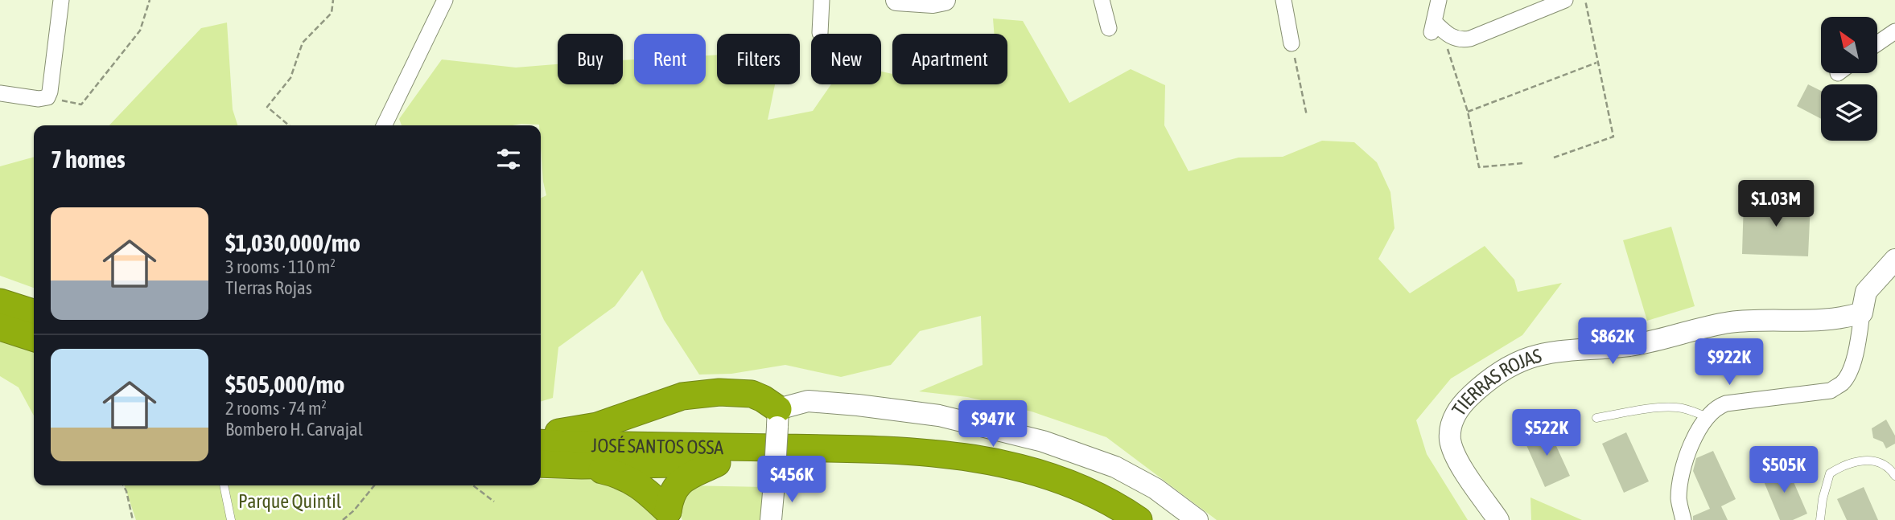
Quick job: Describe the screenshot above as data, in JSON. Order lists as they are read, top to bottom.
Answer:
{
  "streets": {
    "highway": ["JOSÉ SANTOS OSSA"],
    "street": ["TIERRAS ROJAS"]
  },
  "parks": ["Parque Quintil"],
  "north": "top left",
  "page": {
    "chip": [
      "Buy",
      "Rent",
      "Filters",
      "New",
      "Apartment"
    ],
    "heading": "7 homes",
    "price": [
      "$1.03M",
      "$862K",
      "$922K",
      "$947K",
      "$522K",
      "$505K",
      "$456K"
    ],
    "list": [
      {
        "name": "$1,030,000/mo",
        "note": "3 rooms · 110 m² · TIerras Rojas"
      },
      {
        "name": "$505,000/mo",
        "note": "2 rooms · 74 m² · Bombero H. Carvajal"
      }
    ]
  }
}
